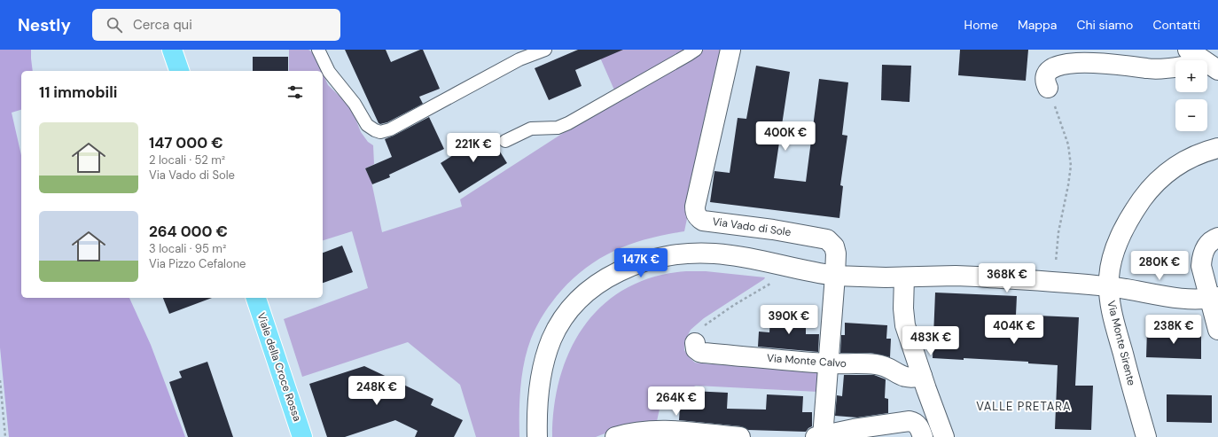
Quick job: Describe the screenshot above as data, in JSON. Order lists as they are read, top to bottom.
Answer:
{
  "streets": {
    "main road": ["Viale della Croce Rossa"],
    "street": ["Via Vado di Sole", "Via Monte Sirente", "Via Monte Calvo"]
  },
  "districts": ["VALLE PRETARA"],
  "page": {
    "header": "Nestly",
    "search": "Cerca qui",
    "nav": [
      "Home",
      "Mappa",
      "Chi siamo",
      "Contatti"
    ],
    "map_buttons": ["+", "−"],
    "heading": "11 immobili",
    "list": [
      {
        "name": "147 000 €",
        "note": "2 locali · 52 m² · Via Vado di Sole"
      },
      {
        "name": "264 000 €",
        "note": "3 locali · 95 m² · Via Pizzo Cefalone"
      }
    ],
    "price": [
      "400K €",
      "221K €",
      "147K €",
      "280K €",
      "368K €",
      "390K €",
      "404K €",
      "238K €",
      "483K €",
      "248K €",
      "264K €"
    ]
  }
}
